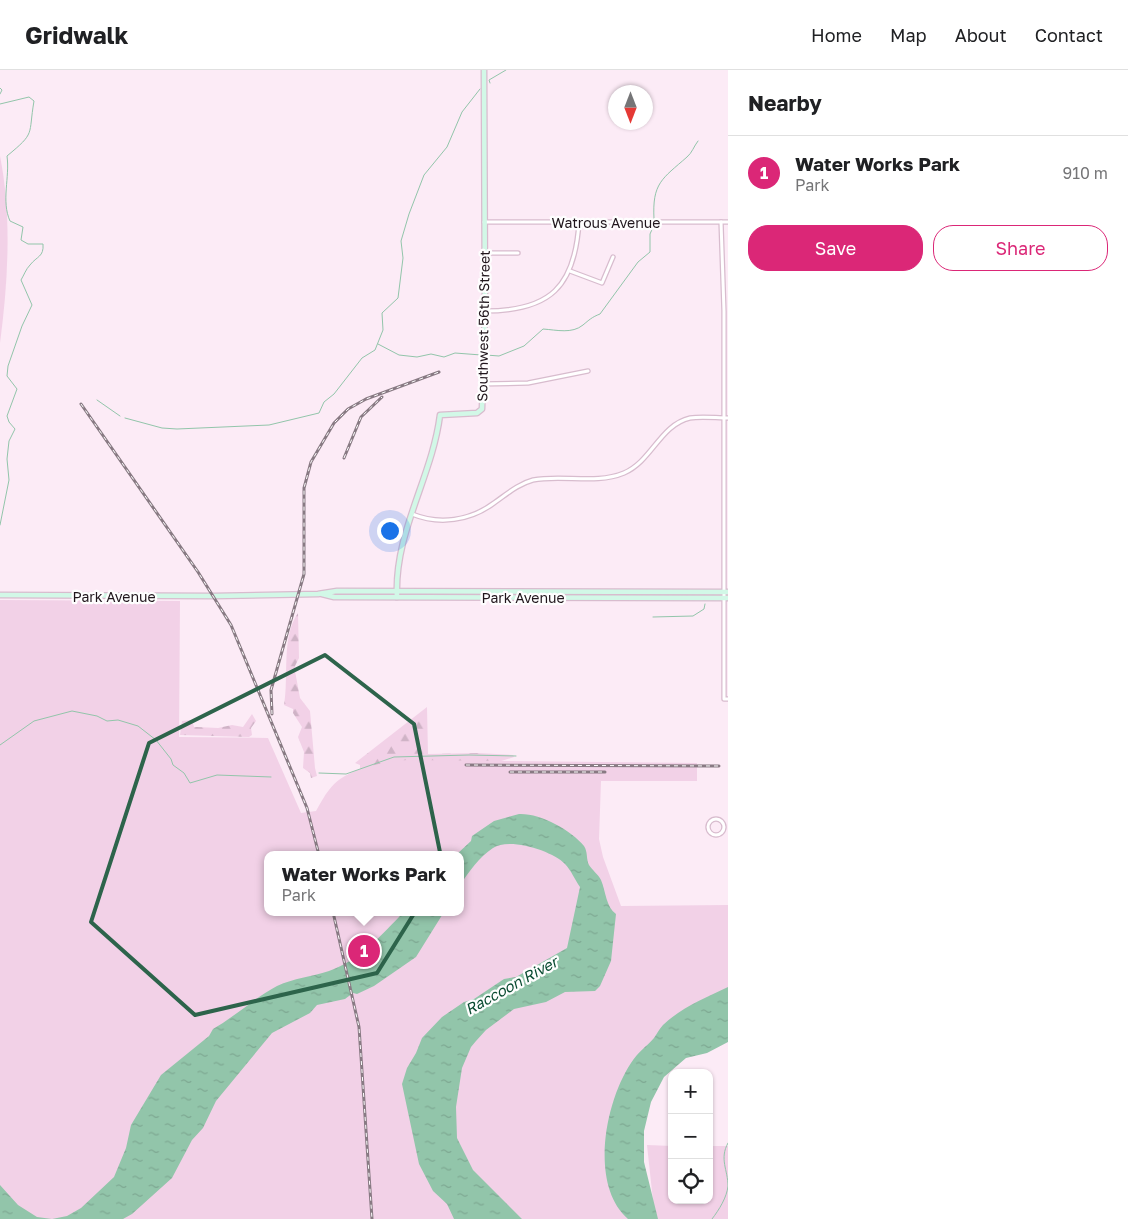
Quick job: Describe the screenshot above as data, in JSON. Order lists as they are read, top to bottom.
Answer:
{
  "streets": {
    "main road": ["Southwest 56th Street", "Park Avenue"],
    "street": ["Watrous Avenue"]
  },
  "crossings": [
    ["Watrous Avenue", "Southwest 56th Street"],
    ["Southwest 56th Street", "Park Avenue"]
  ],
  "water": ["Raccoon River"],
  "north": "bottom",
  "page": {
    "header": "Gridwalk",
    "nav": [
      "Home",
      "Map",
      "About",
      "Contact"
    ],
    "heading": "Nearby",
    "list": [
      {
        "mark": "1",
        "name": "Water Works Park",
        "note": "Park",
        "value": "910 m"
      }
    ],
    "buttons": ["Save", "Share"],
    "popup": ["Water Works Park", "Park"],
    "pins": "1",
    "map_buttons": ["+", "−"]
  }
}
